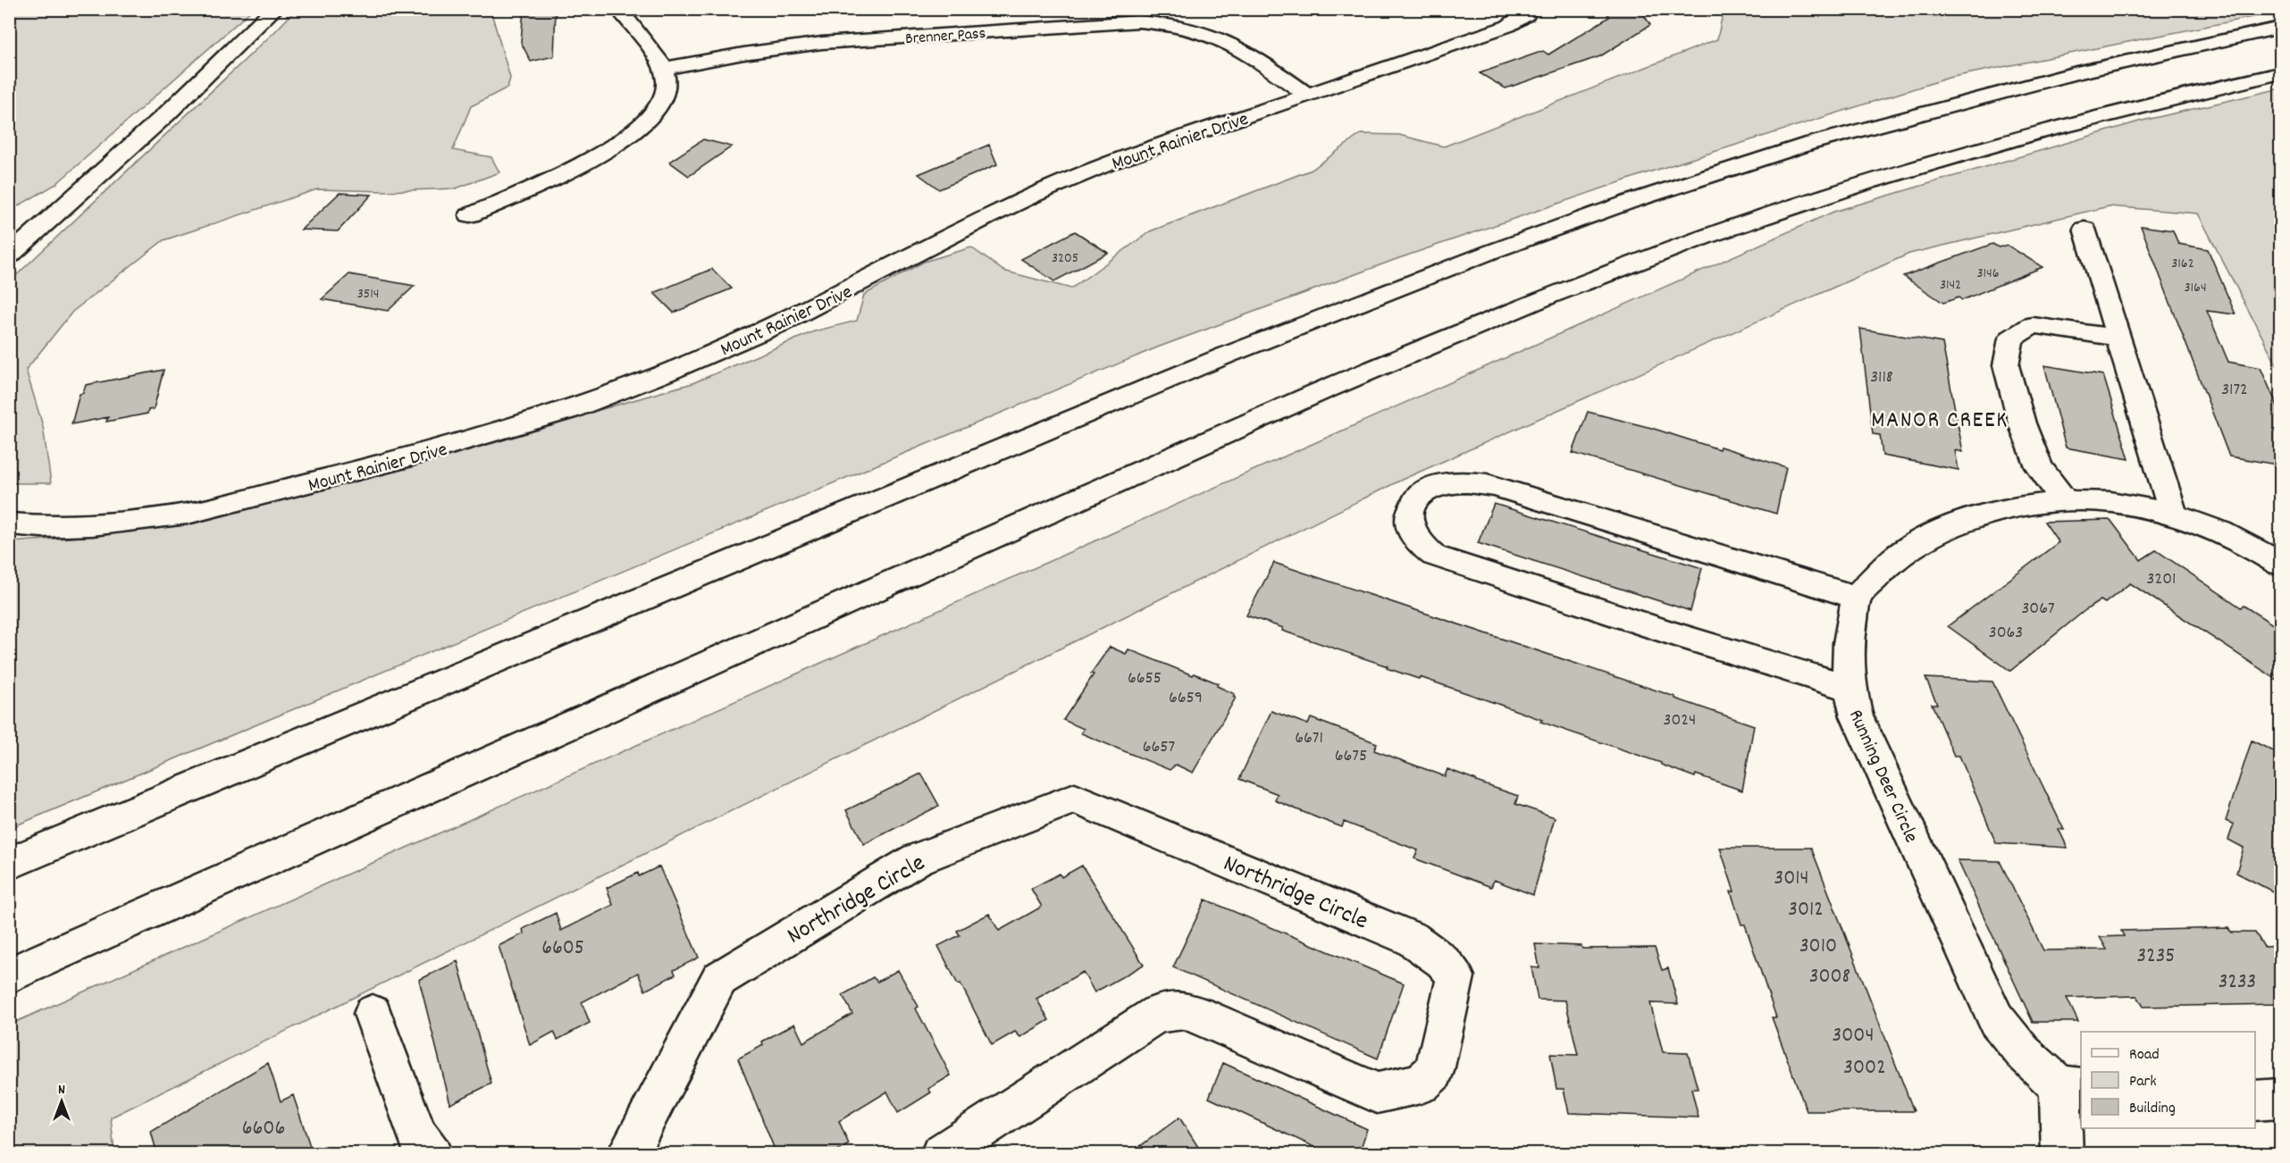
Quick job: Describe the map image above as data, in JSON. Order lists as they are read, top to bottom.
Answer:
{
  "streets": {
    "main road": [
      "Brenner Pass",
      "Mount Rainier Drive",
      "Running Deer Circle",
      "Northridge Circle"
    ]
  },
  "crossings": [
    ["Brenner Pass", "Mount Rainier Drive"]
  ],
  "districts": ["MANOR CREEK"],
  "house_numbers": [
    "3205",
    "3162",
    "3146",
    "3142",
    "3164",
    "3514",
    "3118",
    "3172",
    "3201",
    "3067",
    "3063",
    "6655",
    "6659",
    "3024",
    "6671",
    "6657",
    "6675",
    "3014",
    "3012",
    "3010",
    "6605",
    "3235",
    "3008",
    "3233",
    "3004",
    "3002",
    "6606"
  ],
  "legend": ["Road", "Park", "Building"],
  "north": "top"
}
